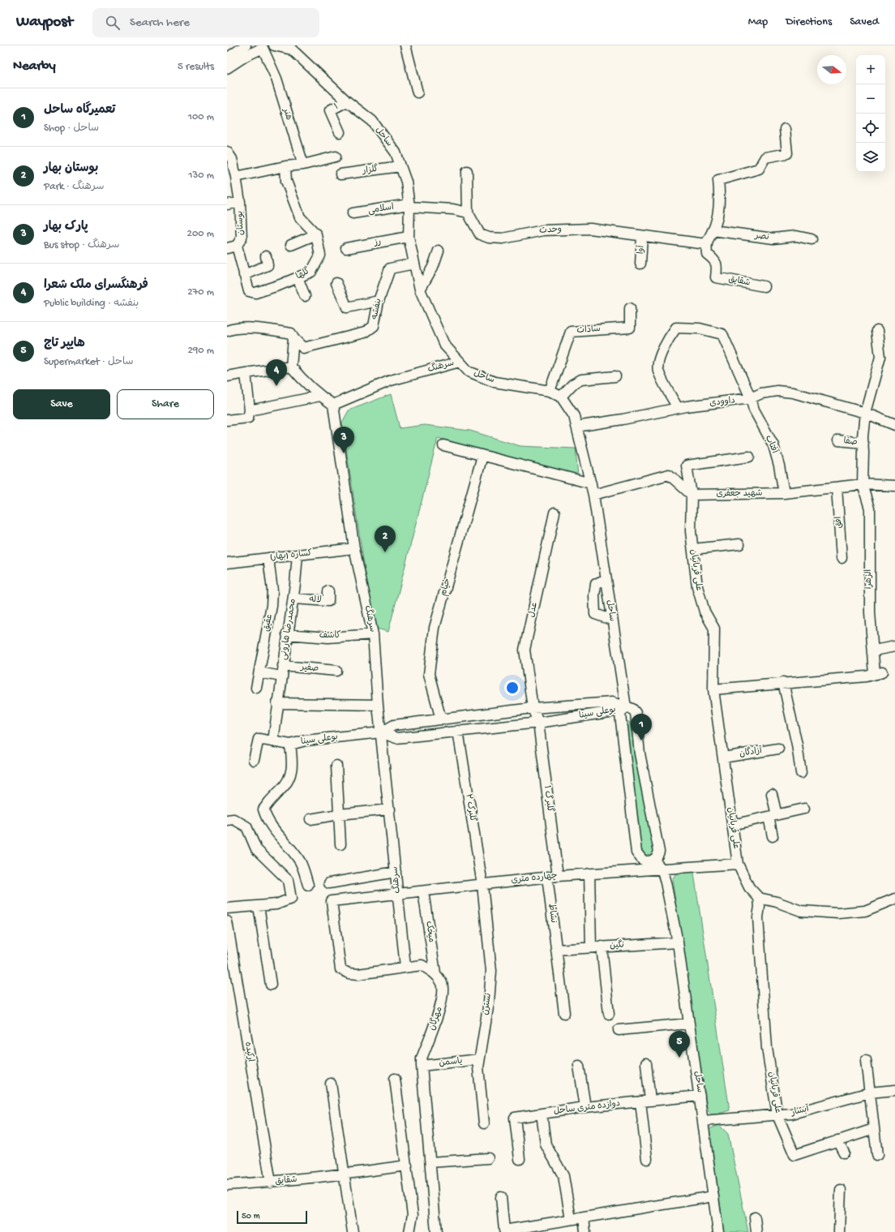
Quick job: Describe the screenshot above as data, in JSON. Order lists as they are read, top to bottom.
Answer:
{
  "streets": {
    "street": [
      "۱",
      "هنر",
      "ساحل",
      "گلزار",
      "اسلامی",
      "بوستان",
      "وحدت",
      "نصر",
      "رز",
      "آوا",
      "گلها",
      "شقایق",
      "بنفشه",
      "سادات",
      "سرهنگ",
      "داوودی",
      "صفا",
      "آفتاب",
      "شهید جعفری",
      "افق",
      "کساره (بهار)",
      "علی قربانیان",
      "الزهرا",
      "خیام",
      "لاله",
      "عدل",
      "عقیق",
      "محمدرضا هارونی",
      "کاشف",
      "صفیر",
      "بوعلی سینا",
      "آزادگان",
      "گلبرگ ۱",
      "گلبرک ۲",
      "چهارده متری",
      "نشاط",
      "میخک",
      "نگین",
      "نسترن",
      "مهرگان",
      "ارکیده",
      "یاسمن",
      "دوازده متری ساحل",
      "آبشار"
    ]
  },
  "crossings": [
    ["۱", "ساحل"],
    ["ساحل", "گلزار"],
    ["ساحل", "اسلامی"],
    ["ساحل", "رز"],
    ["ساحل", "بنفشه"],
    ["ساحل", "سادات"],
    ["ساحل", "سرهنگ"],
    ["ساحل", "داوودی"],
    ["ساحل", "بوعلی سینا"],
    ["ساحل", "چهارده متری"],
    ["ساحل", "نگین"],
    ["ساحل", "دوازده متری ساحل"],
    ["ساحل", "آبشار"],
    ["بوستان", "گلها"],
    ["وحدت", "آوا"],
    ["وحدت", "شقایق"],
    ["شقایق", "ارکیده"],
    ["سرهنگ", "کساره (بهار)"],
    ["سرهنگ", "کاشف"],
    ["سرهنگ", "بوعلی سینا"],
    ["سرهنگ", "چهارده متری"],
    ["داوودی", "آفتاب"],
    ["آفتاب", "شهید جعفری"],
    ["شهید جعفری", "افق"],
    ["شهید جعفری", "علی قربانیان"],
    ["شهید جعفری", "الزهرا"],
    ["کساره (بهار)", "عقیق"],
    ["کساره (بهار)", "محمدرضا هارونی"],
    ["علی قربانیان", "الزهرا"],
    ["علی قربانیان", "آزادگان"],
    ["علی قربانیان", "چهارده متری"],
    ["علی قربانیان", "آبشار"],
    ["خیام", "بوعلی سینا"],
    ["لاله", "محمدرضا هارونی"],
    ["عدل", "بوعلی سینا"],
    ["عدل", "گلبرگ ۱"],
    ["محمدرضا هارونی", "کاشف"],
    ["محمدرضا هارونی", "صفیر"],
    ["محمدرضا هارونی", "بوعلی سینا"],
    ["بوعلی سینا", "گلبرگ ۱"],
    ["بوعلی سینا", "گلبرک ۲"],
    ["گلبرگ ۱", "چهارده متری"],
    ["گلبرک ۲", "چهارده متری"],
    ["گلبرک ۲", "نسترن"],
    ["چهارده متری", "نشاط"],
    ["چهارده متری", "میخک"],
    ["چهارده متری", "نسترن"],
    ["نشاط", "نگین"],
    ["میخک", "مهرگان"],
    ["نسترن", "یاسمن"],
    ["مهرگان", "یاسمن"]
  ],
  "scale_bar": "50 m",
  "north": "right",
  "page": {
    "header": "Waypost",
    "search": "Search here",
    "nav": ["Map", "Directions", "Saved"],
    "heading": ["Nearby", "5 results"],
    "map_buttons": ["+", "−"],
    "list": [
      {
        "mark": "1",
        "name": "تعمیرگاه ساحل",
        "note": "Shop · ساحل",
        "value": "100 m"
      },
      {
        "mark": "2",
        "name": "بوستان بهار",
        "note": "Park · سرهنگ",
        "value": "130 m"
      },
      {
        "mark": "3",
        "name": "پارک بهار",
        "note": "Bus stop · سرهنگ",
        "value": "200 m"
      },
      {
        "mark": "4",
        "name": "فرهنگسرای ملک شعرا",
        "note": "Public building · بنفشه",
        "value": "270 m"
      },
      {
        "mark": "5",
        "name": "هایپر تاج",
        "note": "Supermarket · ساحل",
        "value": "290 m"
      }
    ],
    "pins": [
      "4",
      "3",
      "2",
      "1",
      "5"
    ],
    "buttons": ["Save", "Share"],
    "scale": "50 m"
  }
}
